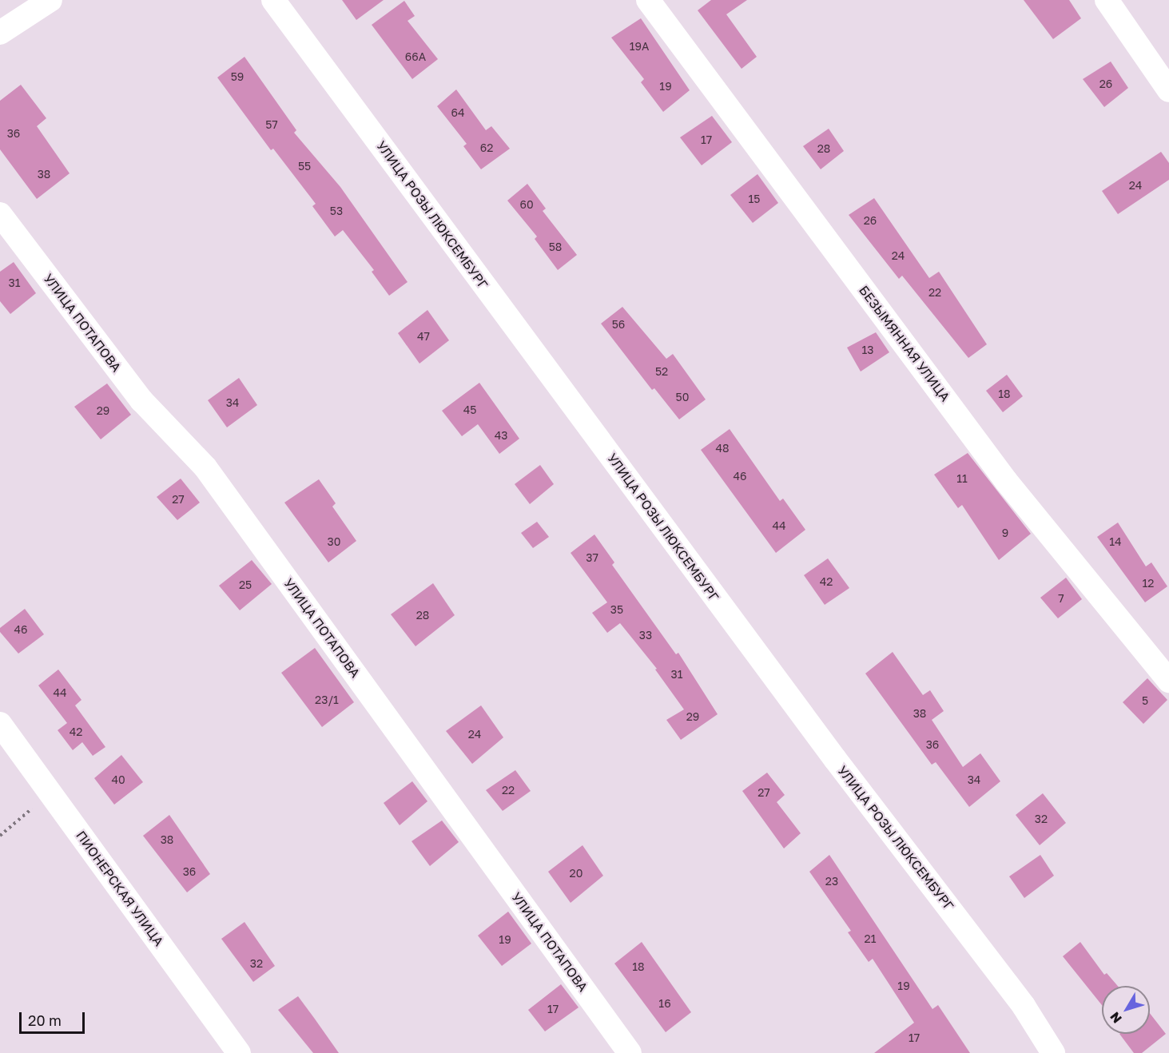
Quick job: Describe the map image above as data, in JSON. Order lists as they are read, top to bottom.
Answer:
{
  "streets": {
    "street": [
      "УЛИЦА РОЗЫ ЛЮКСЕМБУРГ",
      "УЛИЦА ПОТАПОВА",
      "БЕЗЫМЯННАЯ УЛИЦА",
      "ПИОНЕРСКАЯ УЛИЦА"
    ]
  },
  "house_numbers": [
    "19А",
    "66А",
    "59",
    "26",
    "19",
    "64",
    "57",
    "36",
    "17",
    "62",
    "28",
    "55",
    "38",
    "24",
    "15",
    "60",
    "53",
    "26",
    "58",
    "24",
    "31",
    "22",
    "56",
    "47",
    "13",
    "52",
    "18",
    "50",
    "34",
    "45",
    "29",
    "43",
    "48",
    "46",
    "11",
    "27",
    "44",
    "9",
    "30",
    "14",
    "37",
    "42",
    "12",
    "25",
    "7",
    "35",
    "28",
    "46",
    "33",
    "31",
    "44",
    "23/1",
    "5",
    "38",
    "29",
    "42",
    "24",
    "36",
    "40",
    "34",
    "22",
    "27",
    "32",
    "38",
    "36",
    "20",
    "23",
    "21",
    "19",
    "32",
    "18",
    "19",
    "16",
    "17",
    "17"
  ],
  "scale_bar": "20 m",
  "north": "bottom left"
}
